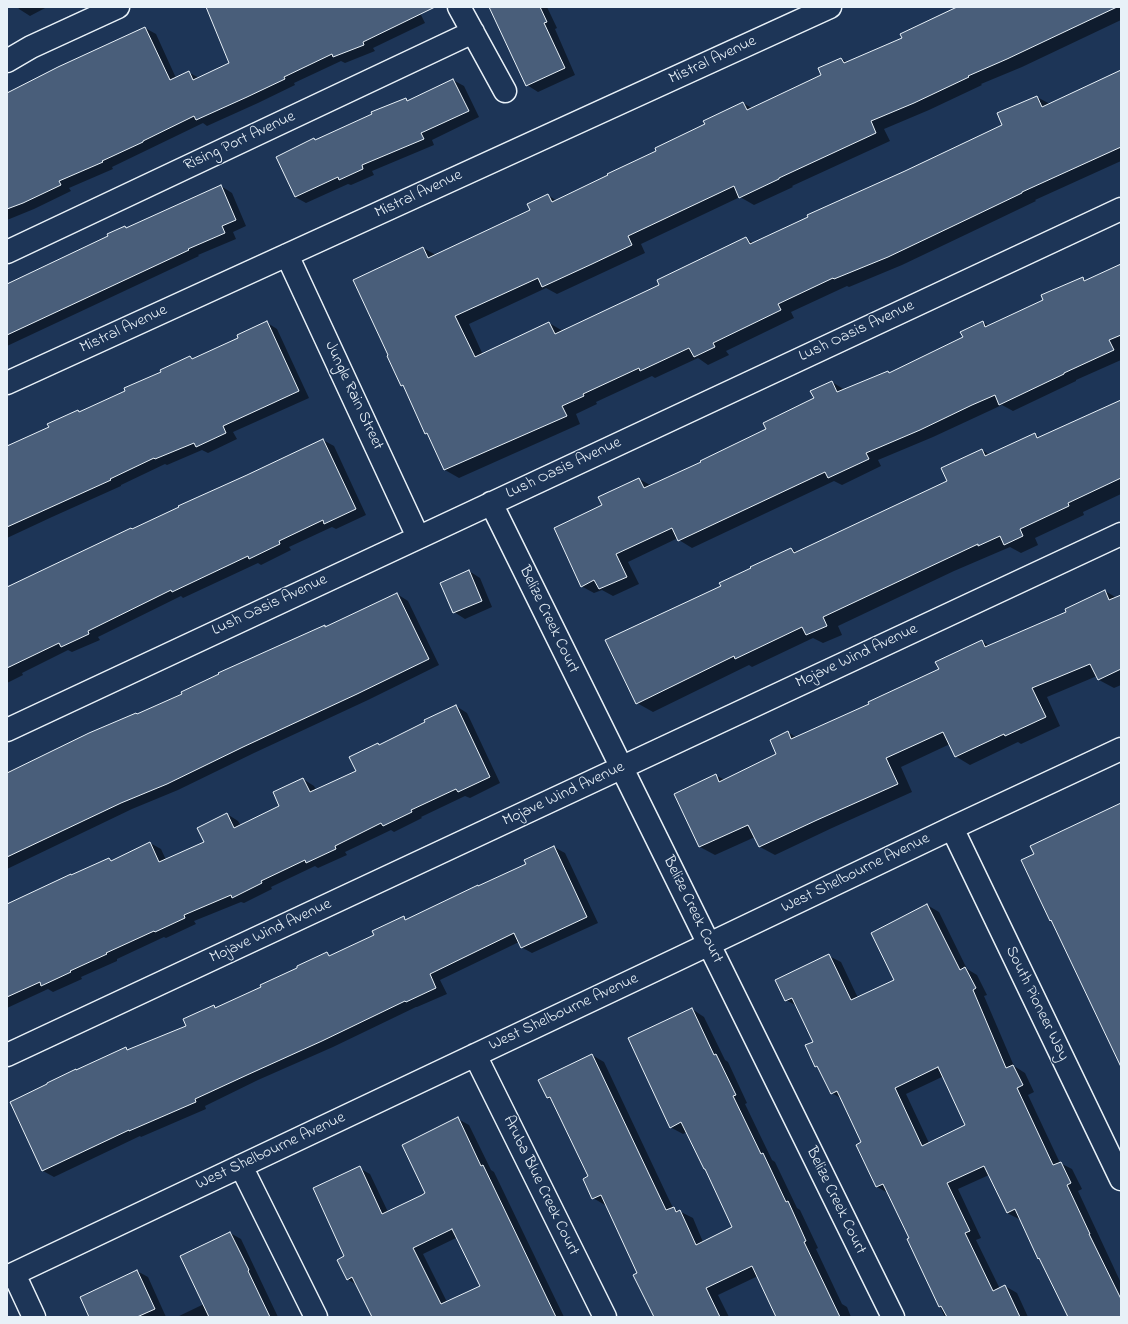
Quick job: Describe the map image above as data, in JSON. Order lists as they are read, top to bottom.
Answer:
{
  "streets": {
    "street": [
      "Mistral Avenue",
      "Rising Port Avenue",
      "Lush Oasis Avenue",
      "Jungle Rain Street",
      "Belize Creek Court",
      "Mojave Wind Avenue",
      "West Shelbourne Avenue",
      "South Pioneer Way",
      "Aruba Blue Creek Court"
    ]
  },
  "crossings": [
    ["Mistral Avenue", "Jungle Rain Street"],
    ["Lush Oasis Avenue", "Jungle Rain Street"],
    ["Lush Oasis Avenue", "Belize Creek Court"],
    ["Belize Creek Court", "Mojave Wind Avenue"],
    ["Belize Creek Court", "West Shelbourne Avenue"],
    ["West Shelbourne Avenue", "South Pioneer Way"],
    ["West Shelbourne Avenue", "Aruba Blue Creek Court"]
  ]
}
